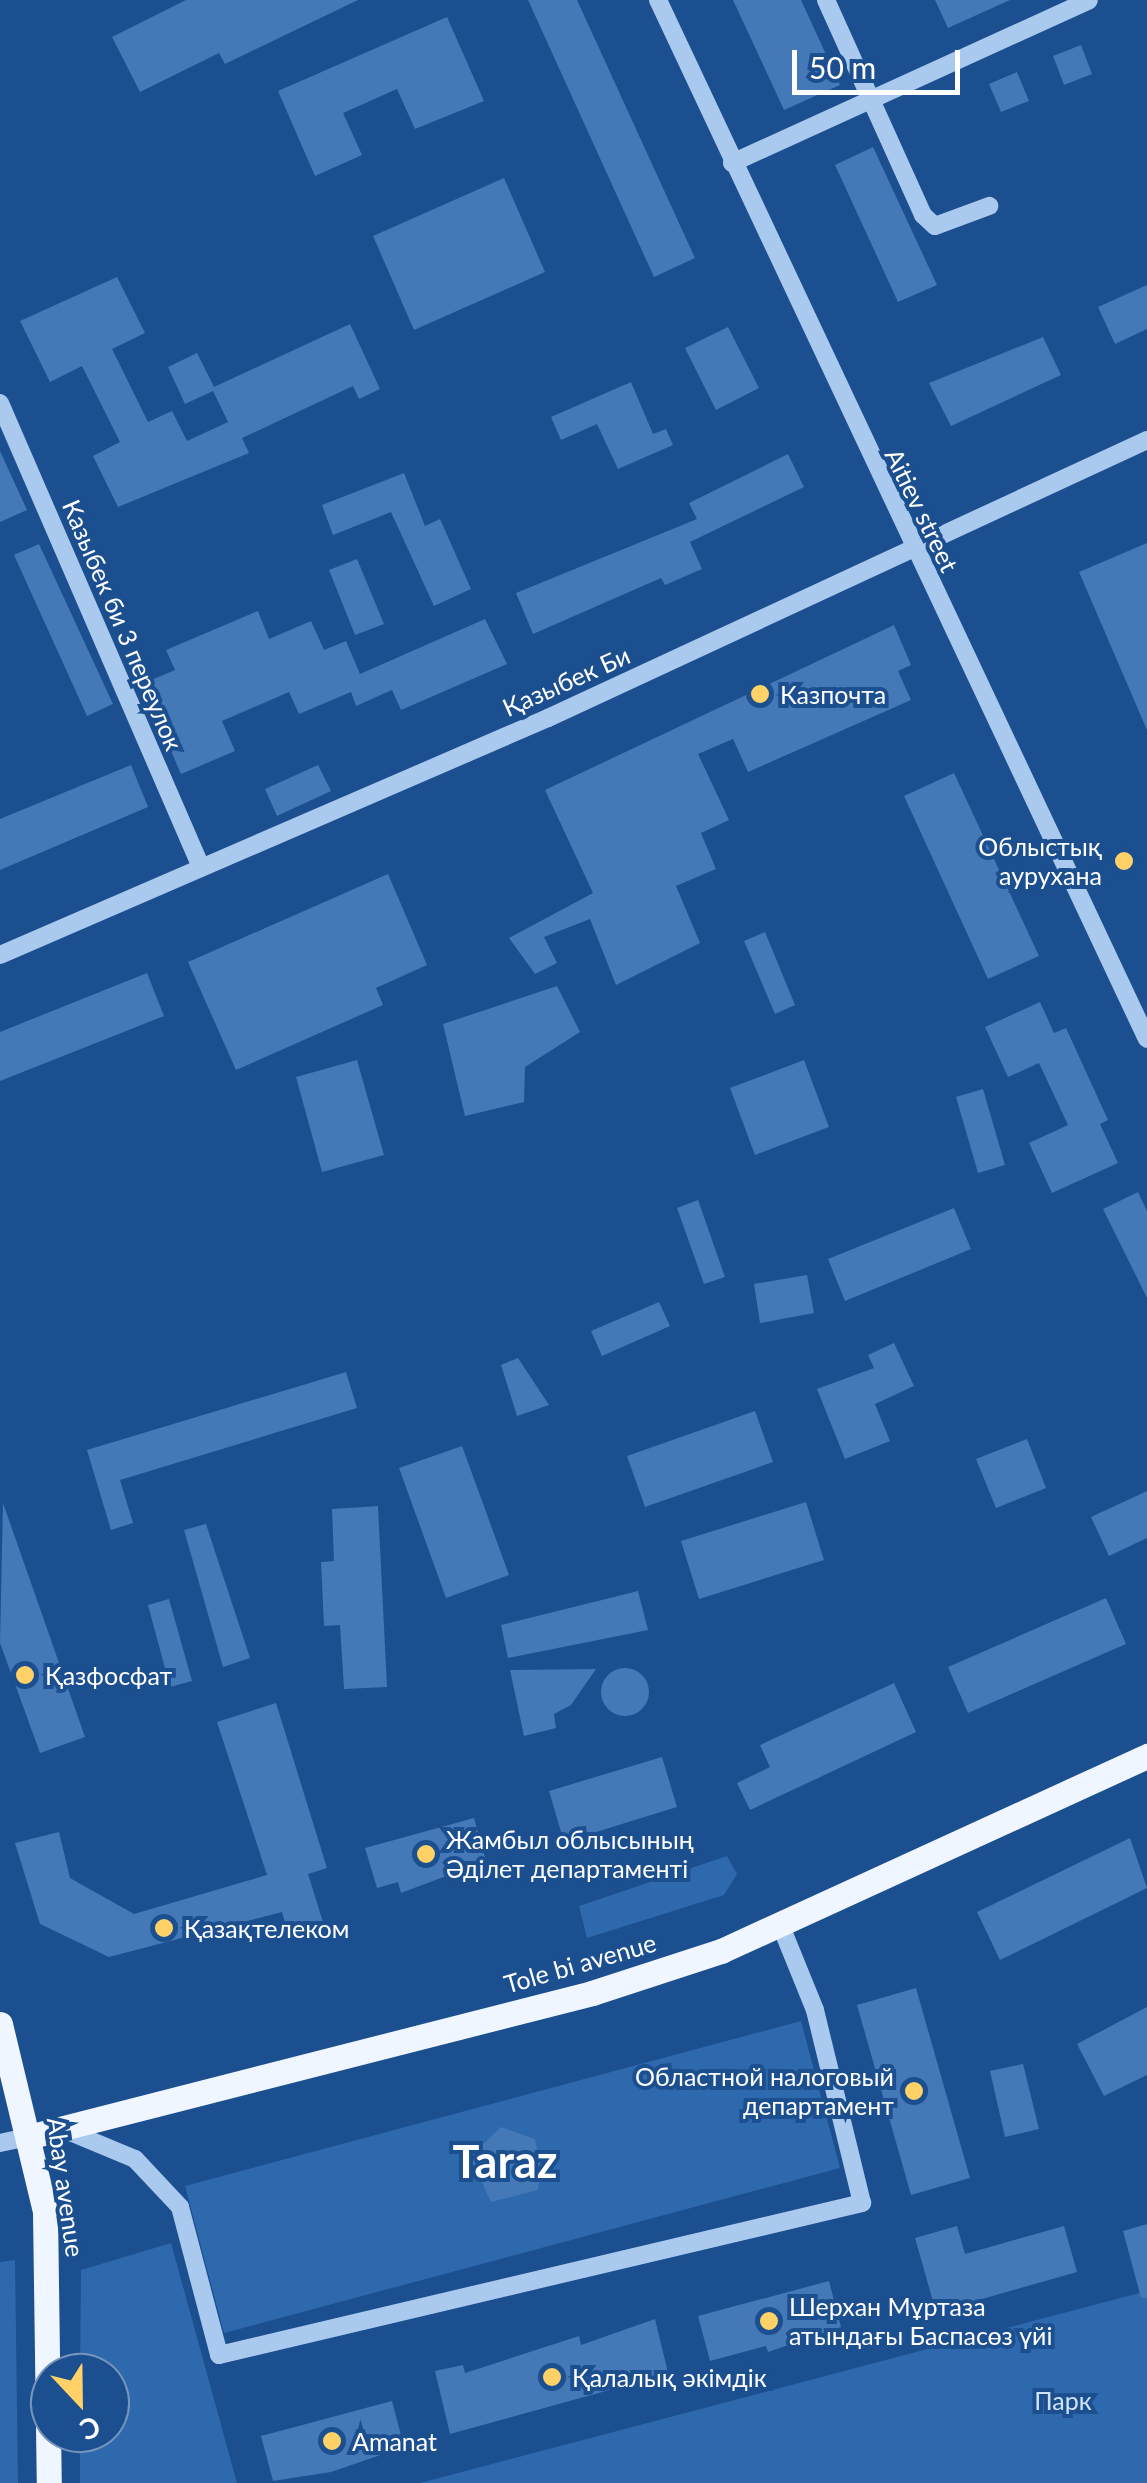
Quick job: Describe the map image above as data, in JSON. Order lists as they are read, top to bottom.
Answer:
{
  "streets": {
    "main road": ["Tole bi avenue", "Abay avenue"],
    "street": ["Aitiev street", "Казыбек би 3 переулок", "Қазыбек Би"]
  },
  "crossings": [
    ["Aitiev street", "Қазыбек Би"],
    ["Казыбек би 3 переулок", "Қазыбек Би"],
    ["Tole bi avenue", "Abay avenue"]
  ],
  "districts": ["Taraz"],
  "parks": ["Парк"],
  "places": [
    "Казпочта",
    "Облыстық аурухана",
    "Қазфосфат",
    "Жамбыл облысының Әділет департаменті",
    "Қазақтелеком",
    "Областной налоговый департамент",
    "Шерхан Мұртаза атындағы Баспасөз үйі",
    "Қалалық әкімдік",
    "Amanat"
  ],
  "scale_bar": "50 m",
  "north": "bottom"
}
